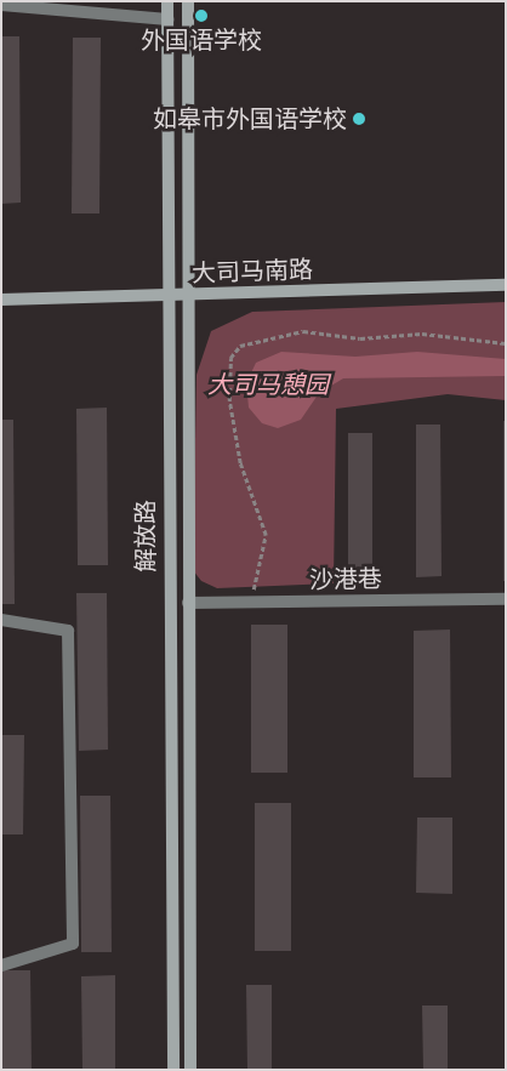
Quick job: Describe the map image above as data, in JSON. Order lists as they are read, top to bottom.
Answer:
{
  "streets": {
    "street": ["大司马南路", "解放路", "沙港巷"]
  },
  "crossings": [
    ["大司马南路", "解放路"],
    ["解放路", "沙港巷"]
  ],
  "parks": ["大司马憩园"],
  "places": ["外国语学校", "如皋市外国语学校"]
}
